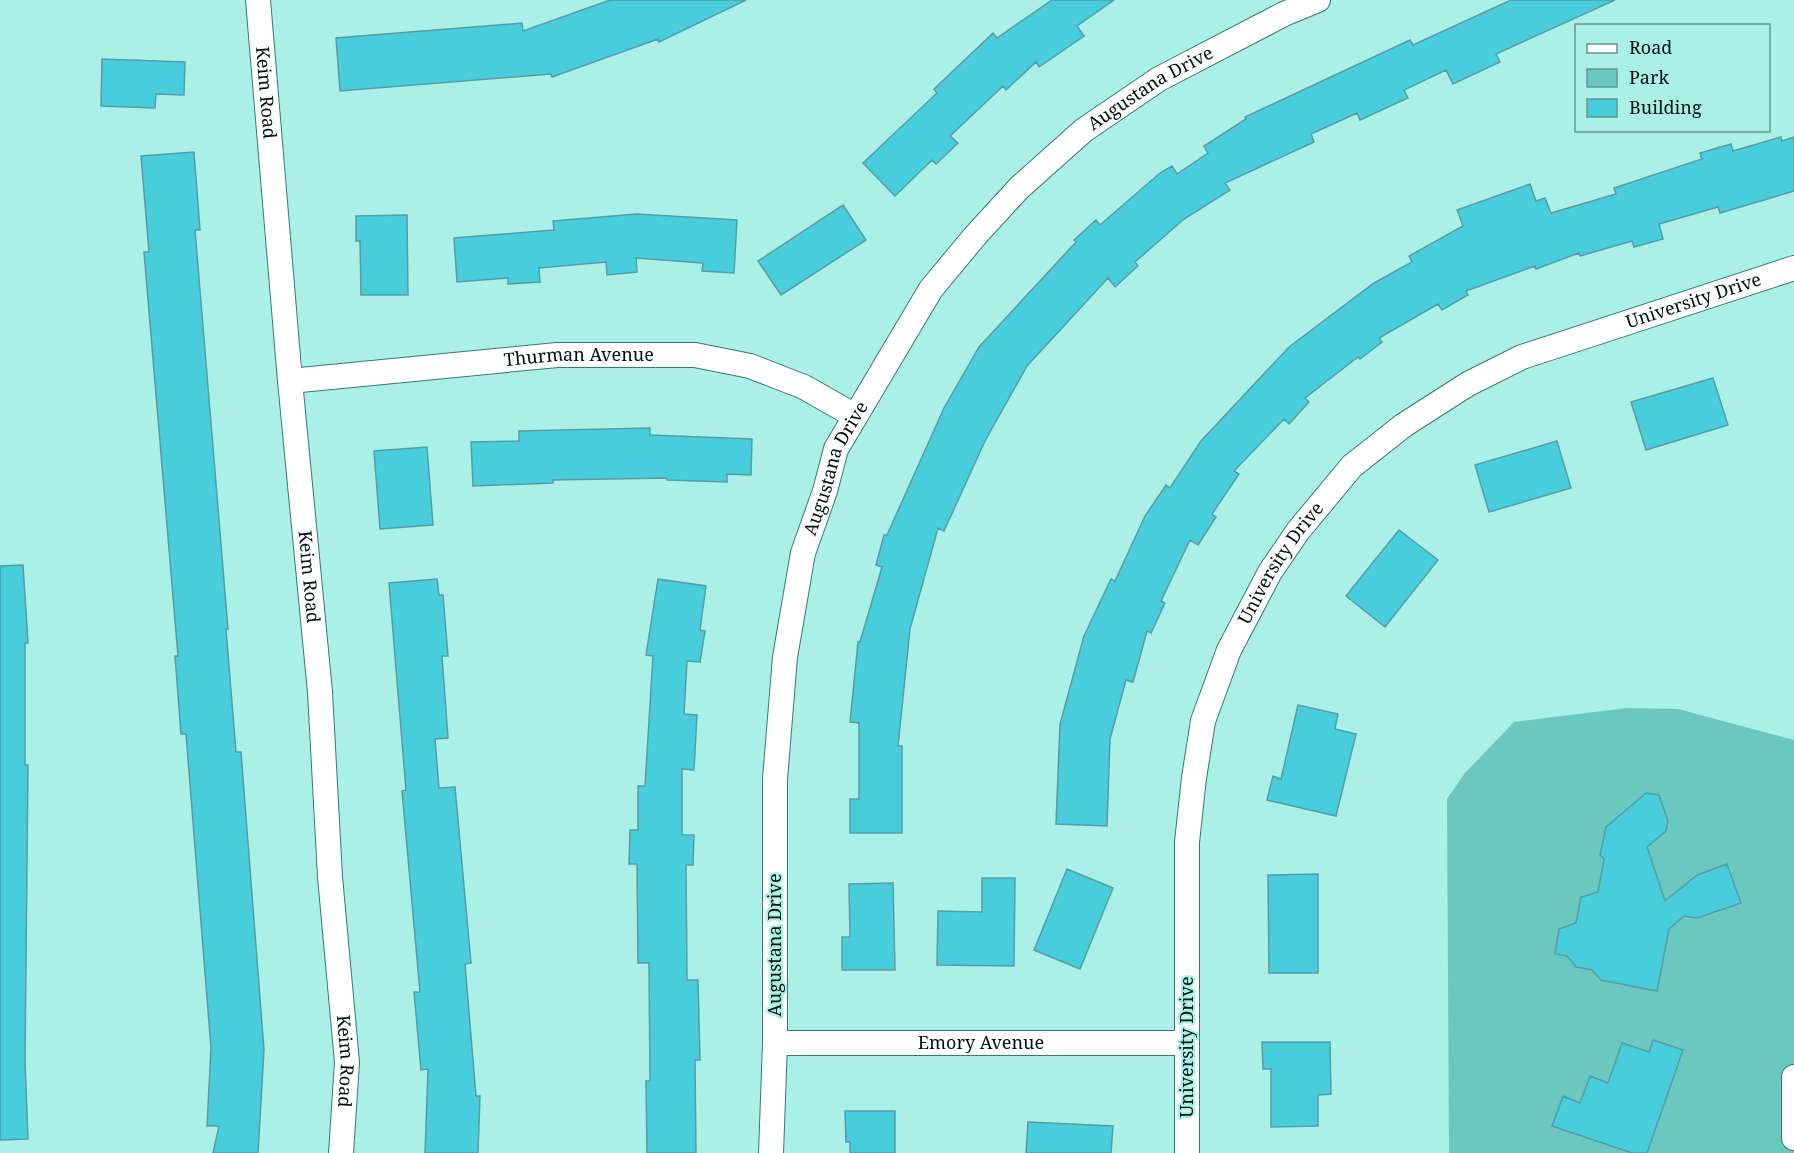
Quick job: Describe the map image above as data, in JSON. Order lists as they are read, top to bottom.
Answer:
{
  "streets": {
    "street": [
      "Augustana Drive",
      "Keim Road",
      "University Drive",
      "Thurman Avenue",
      "Emory Avenue"
    ]
  },
  "crossings": [
    ["Augustana Drive", "Thurman Avenue"],
    ["Augustana Drive", "Emory Avenue"],
    ["Keim Road", "Thurman Avenue"],
    ["University Drive", "Emory Avenue"]
  ],
  "legend": ["Road", "Park", "Building"]
}
